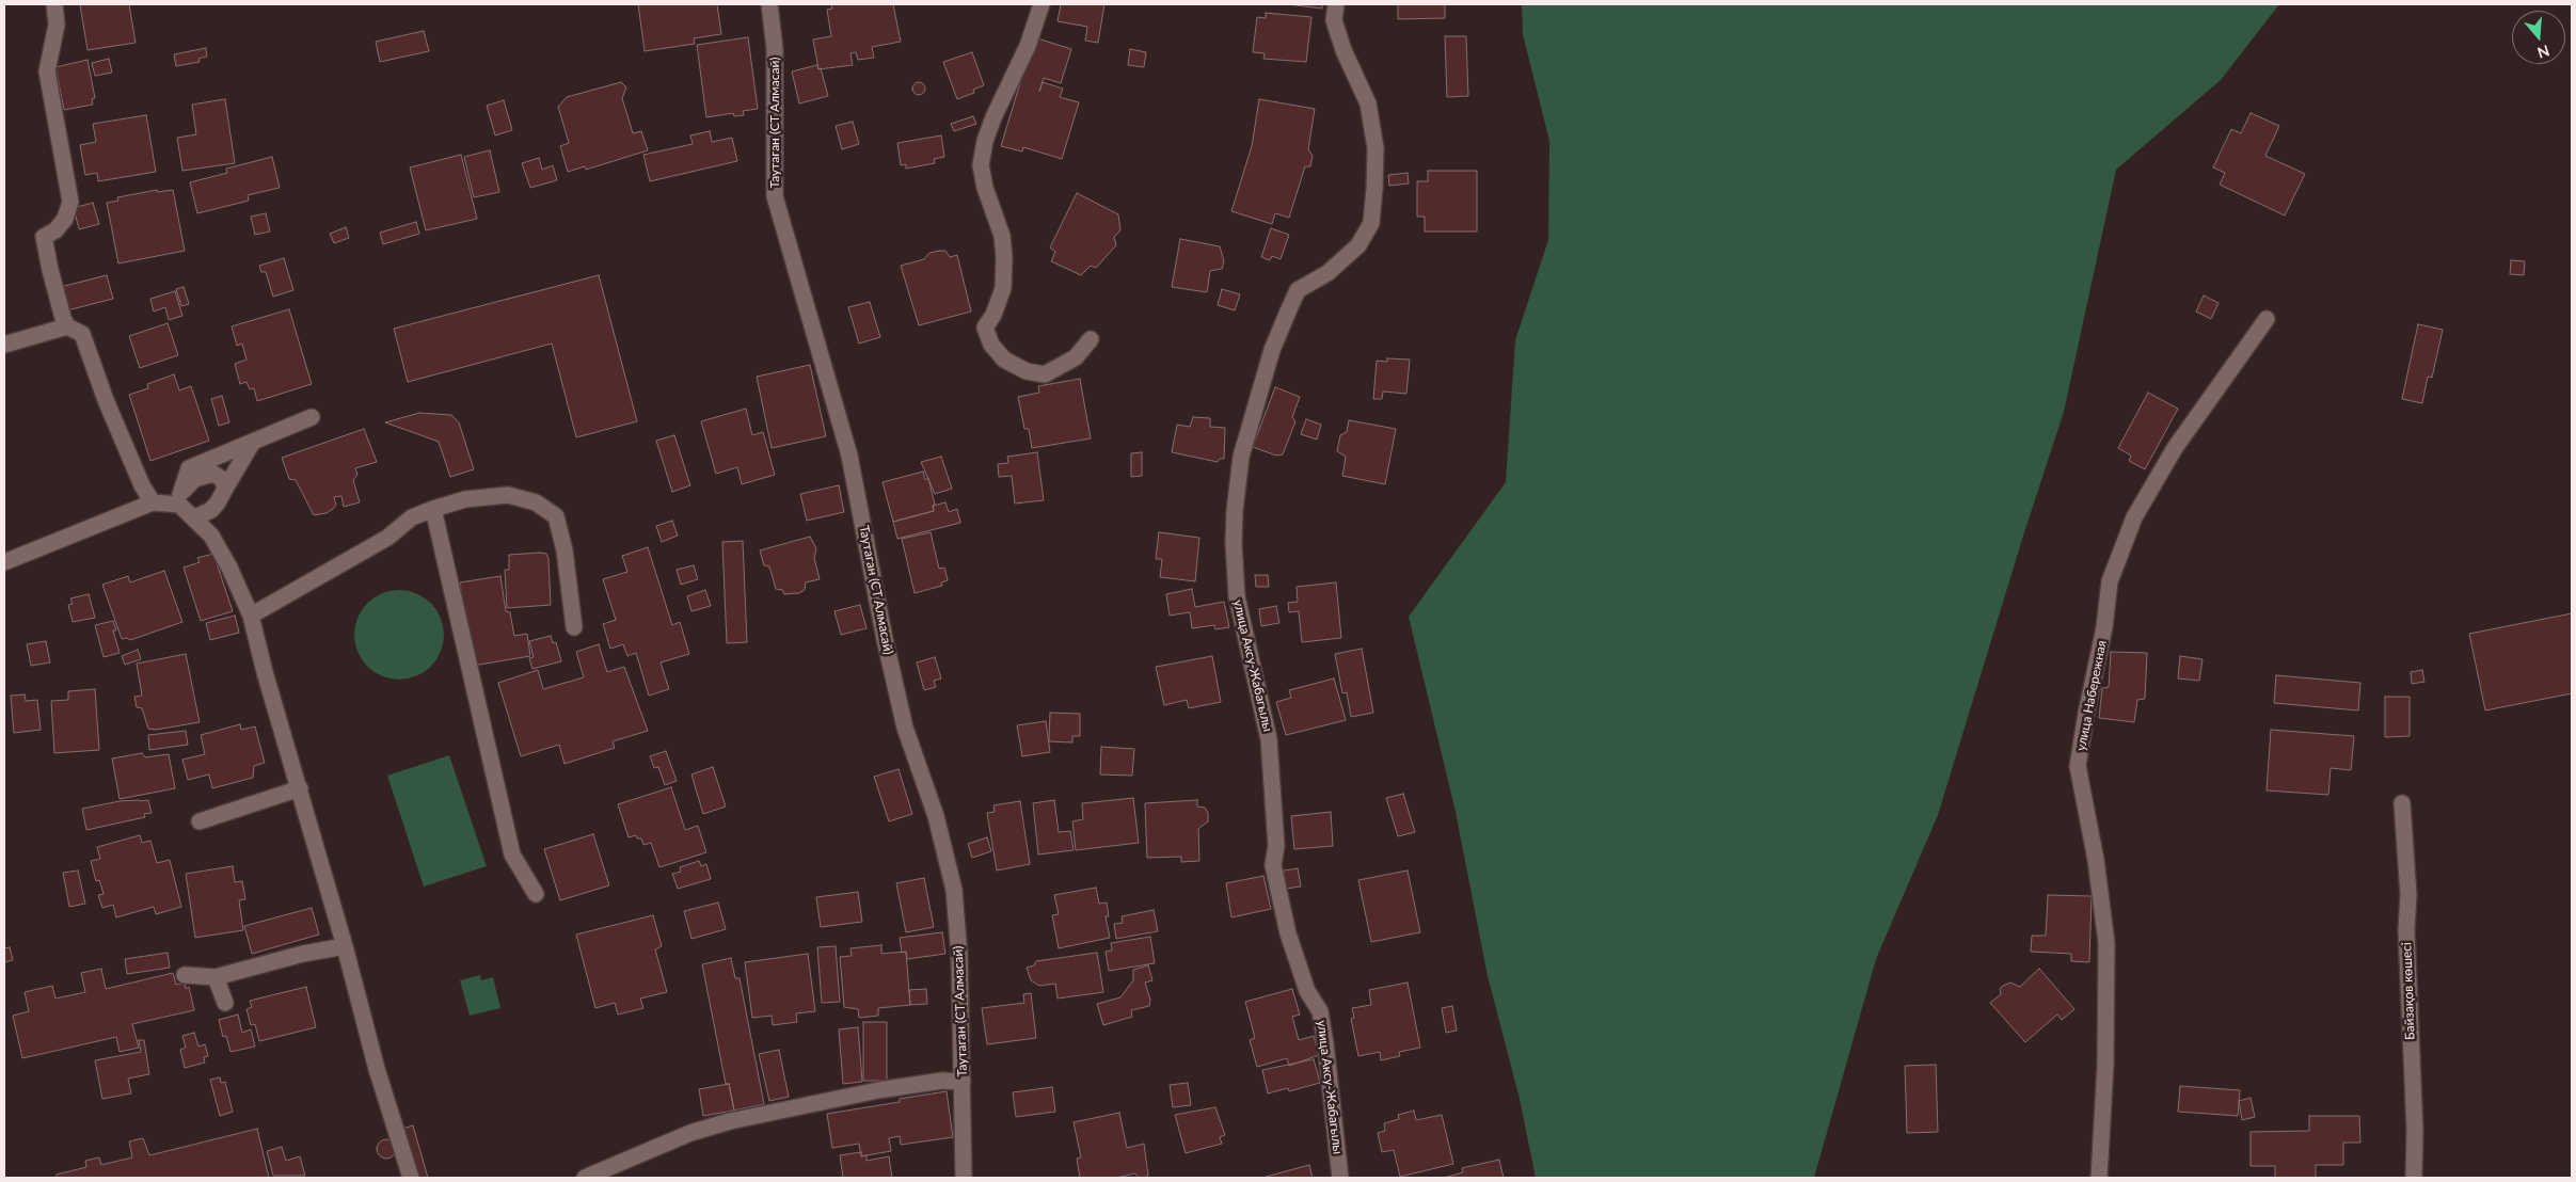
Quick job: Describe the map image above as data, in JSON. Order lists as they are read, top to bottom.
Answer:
{
  "streets": {
    "street": [
      "Таутаган (СТ Алмасай)",
      "улица Аксу-Жабагылы",
      "улица Набережная",
      "Байзақов көшесі"
    ]
  },
  "north": "bottom"
}
